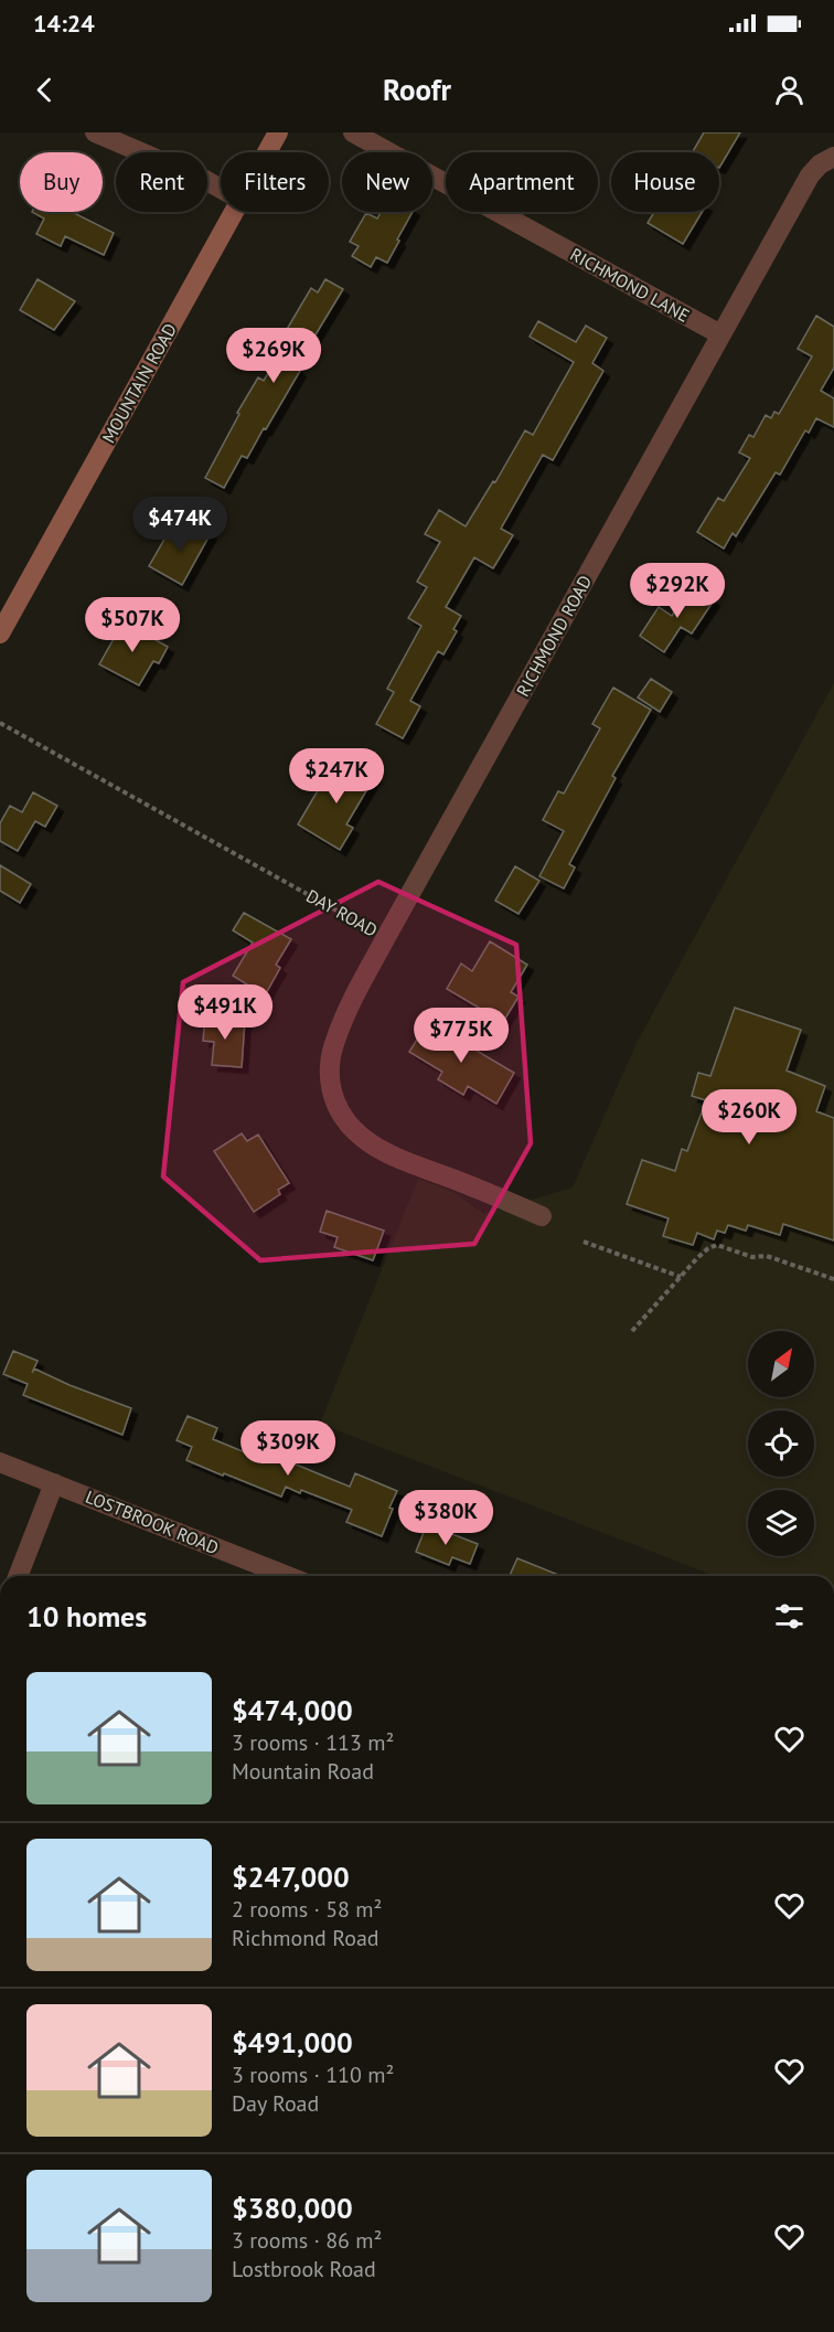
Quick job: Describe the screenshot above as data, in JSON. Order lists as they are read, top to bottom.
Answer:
{
  "streets": {
    "main road": ["MOUNTAIN ROAD"],
    "street": [
      "RICHMOND LANE",
      "RICHMOND ROAD",
      "DAY ROAD",
      "LOSTBROOK ROAD"
    ]
  },
  "crossings": [
    ["RICHMOND LANE", "RICHMOND ROAD"],
    ["RICHMOND ROAD", "DAY ROAD"]
  ],
  "north": "top right",
  "page": {
    "status": "14:24",
    "header": "Roofr",
    "chip": [
      "Buy",
      "Rent",
      "Filters",
      "New",
      "Apartment",
      "House"
    ],
    "price": [
      "$269K",
      "$474K",
      "$292K",
      "$507K",
      "$247K",
      "$491K",
      "$775K",
      "$260K",
      "$309K",
      "$380K"
    ],
    "heading": "10 homes",
    "list": [
      {
        "name": "$474,000",
        "note": "3 rooms · 113 m² · Mountain Road"
      },
      {
        "name": "$247,000",
        "note": "2 rooms · 58 m² · Richmond Road"
      },
      {
        "name": "$491,000",
        "note": "3 rooms · 110 m² · Day Road"
      },
      {
        "name": "$380,000",
        "note": "3 rooms · 86 m² · Lostbrook Road"
      }
    ]
  }
}
